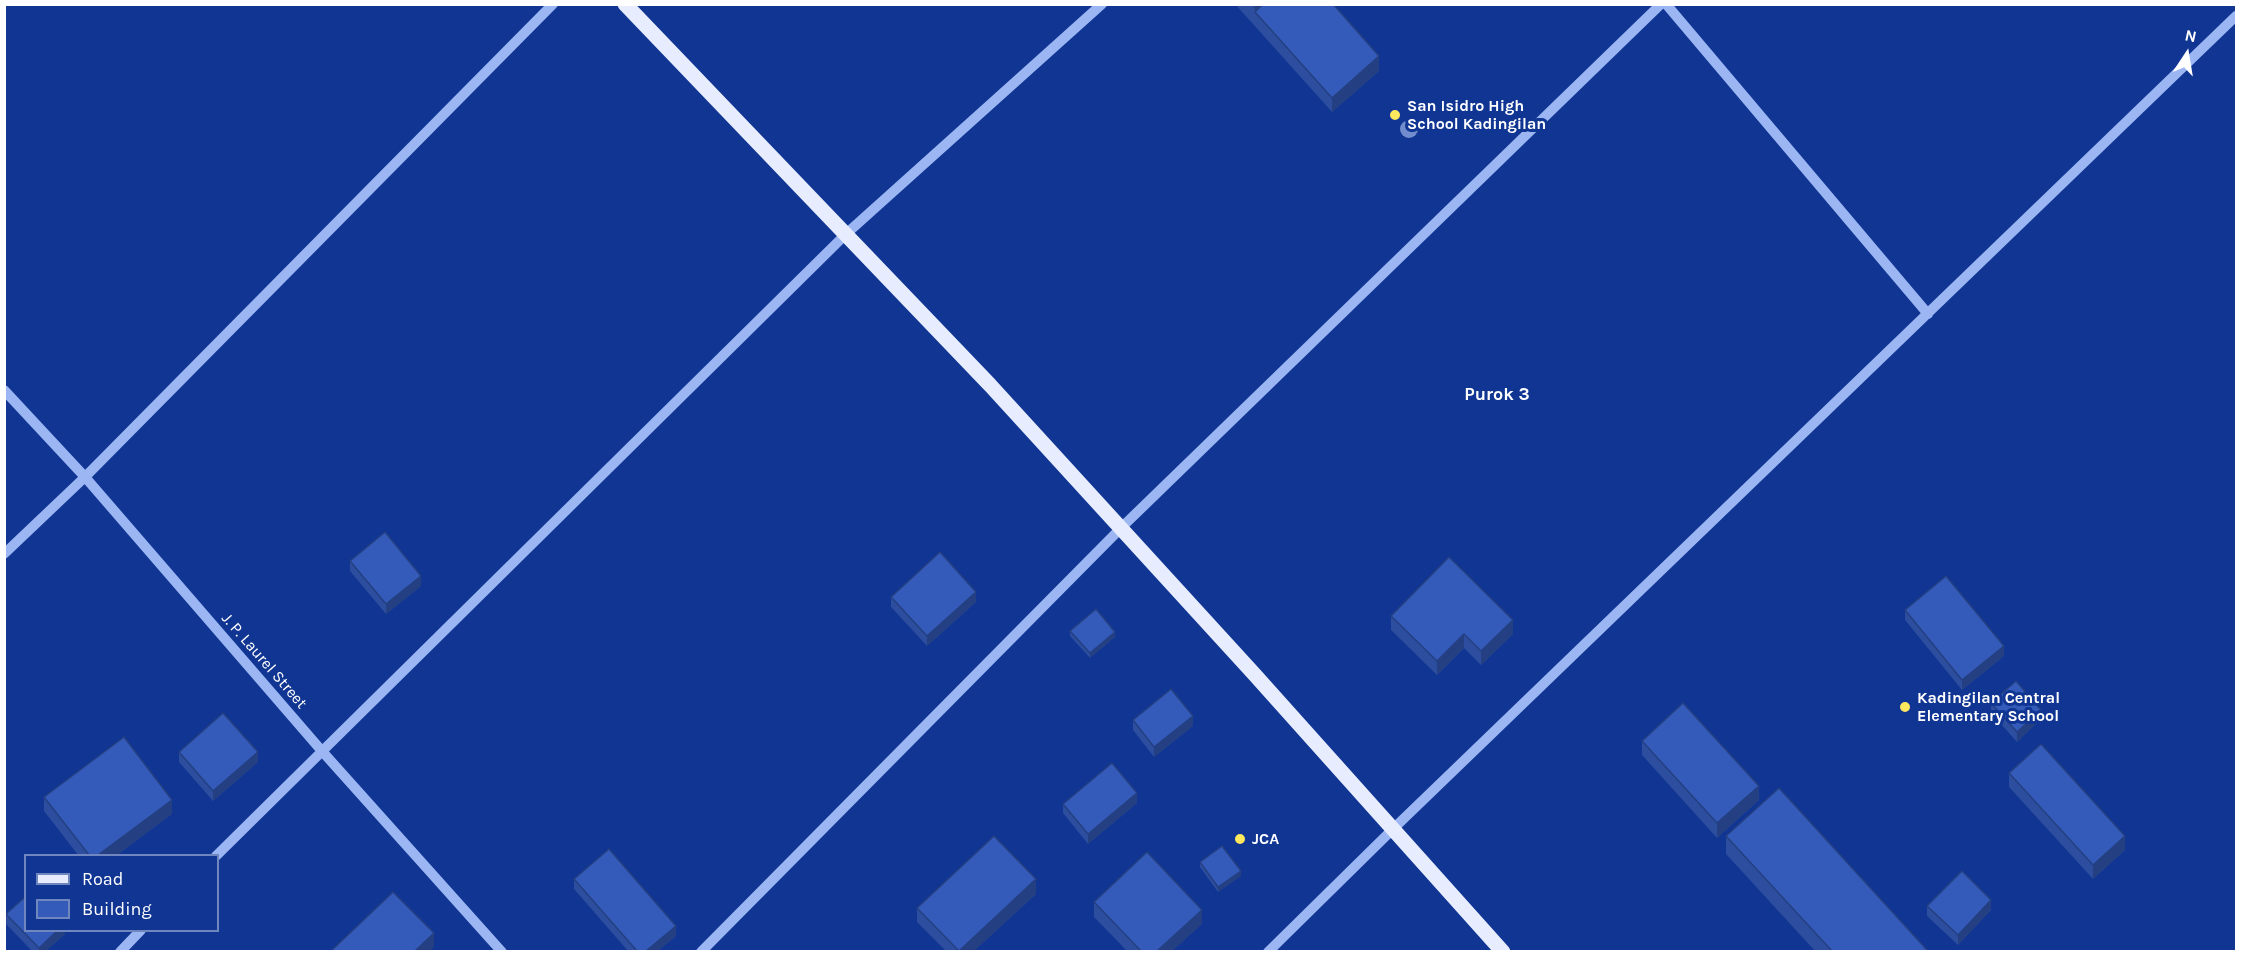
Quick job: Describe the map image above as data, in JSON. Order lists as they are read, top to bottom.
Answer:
{
  "streets": {
    "street": ["J. P. Laurel Street"]
  },
  "districts": ["Purok 3"],
  "places": ["San Isidro High School Kadingilan", "Kadingilan Central Elementary School", "JCA"],
  "legend": ["Road", "Building"],
  "north": "top"
}
